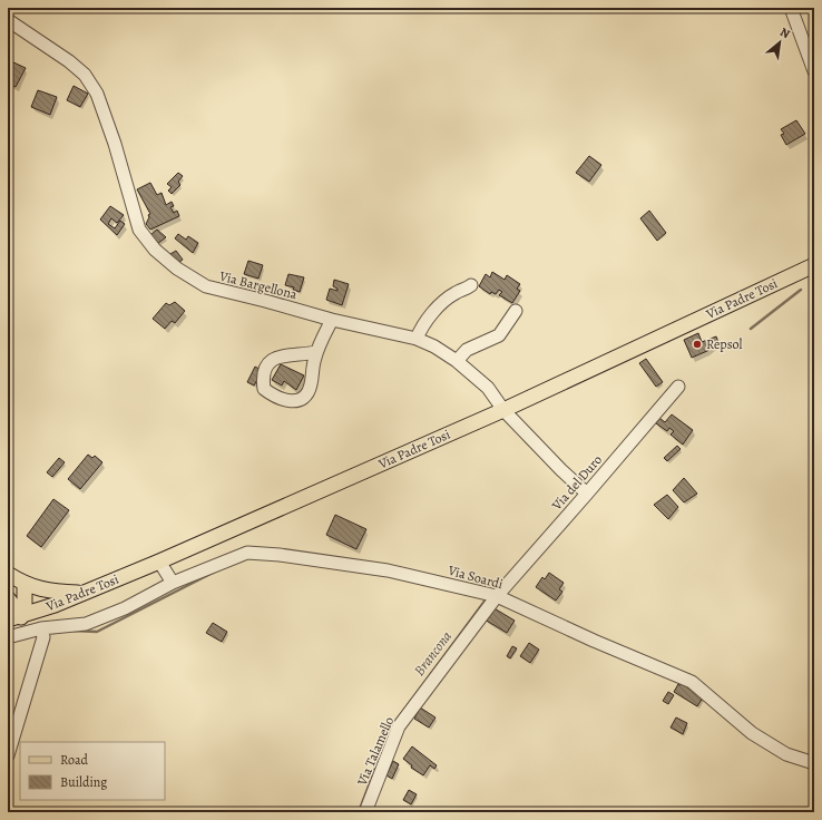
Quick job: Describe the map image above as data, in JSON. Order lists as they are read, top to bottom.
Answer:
{
  "streets": {
    "main road": ["Via Padre Tosi"],
    "street": [
      "Via Bargellona",
      "Via del Duro",
      "Via Soardi",
      "Via Talamello"
    ]
  },
  "crossings": [
    ["Via Bargellona", "Via Padre Tosi"],
    ["Via Bargellona", "Via del Duro"],
    ["Via Padre Tosi", "Via Soardi"],
    ["Via del Duro", "Via Soardi"],
    ["Via del Duro", "Via Talamello"],
    ["Via Soardi", "Via Talamello"]
  ],
  "water": ["Brancona"],
  "places": ["Repsol"],
  "legend": ["Road", "Building"],
  "north": "top right"
}
